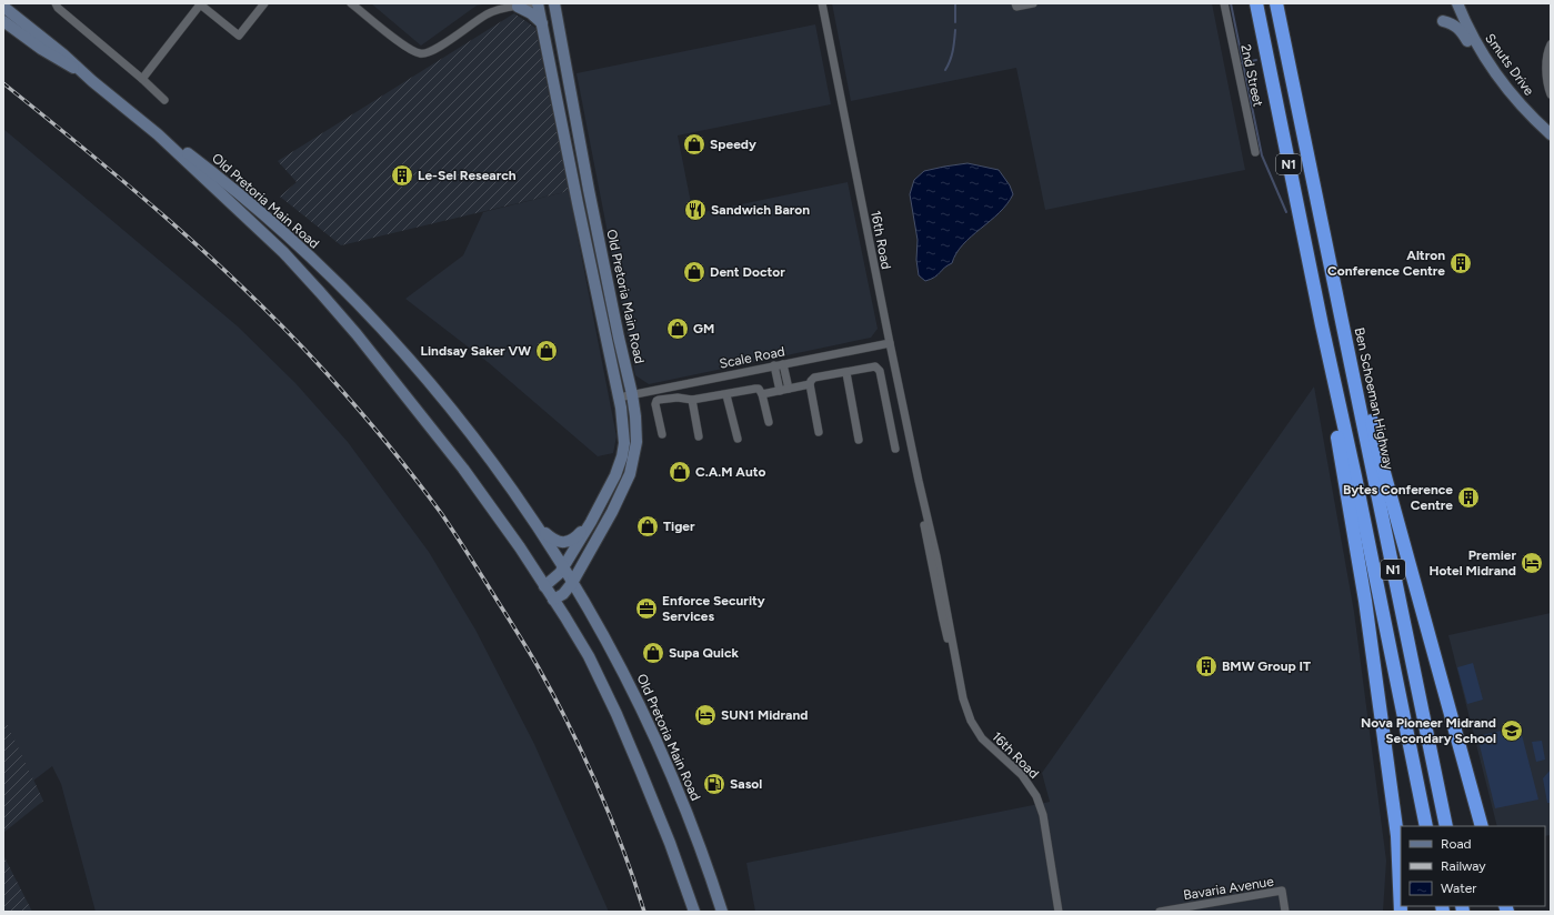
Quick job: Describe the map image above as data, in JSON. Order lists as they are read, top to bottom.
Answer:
{
  "streets": {
    "highway": ["N1", "Ben Schoeman Highway"],
    "main road": ["Smuts Drive", "Old Pretoria Main Road"],
    "street": [
      "2nd Street",
      "16th Road",
      "Scale Road",
      "Bavaria Avenue"
    ]
  },
  "crossings": [
    ["Old Pretoria Main Road", "Scale Road"],
    ["16th Road", "Scale Road"]
  ],
  "places": {
    "shop": [
      "Speedy",
      "Dent Doctor",
      "GM",
      "Lindsay Saker VW",
      "C.A.M Auto",
      "Tiger",
      "Supa Quick"
    ],
    "building": [
      "Le-Sel Research",
      "Altron Conference Centre",
      "Bytes Conference Centre",
      "BMW Group IT"
    ],
    "restaurant": ["Sandwich Baron"],
    "hotel": ["Premier Hotel Midrand", "SUN1 Midrand"],
    "office": ["Enforce Security Services"],
    "school or university": ["Nova Pioneer Midrand Secondary School"],
    "fuel station": ["Sasol"]
  },
  "legend": ["Road", "Railway", "Water"]
}
